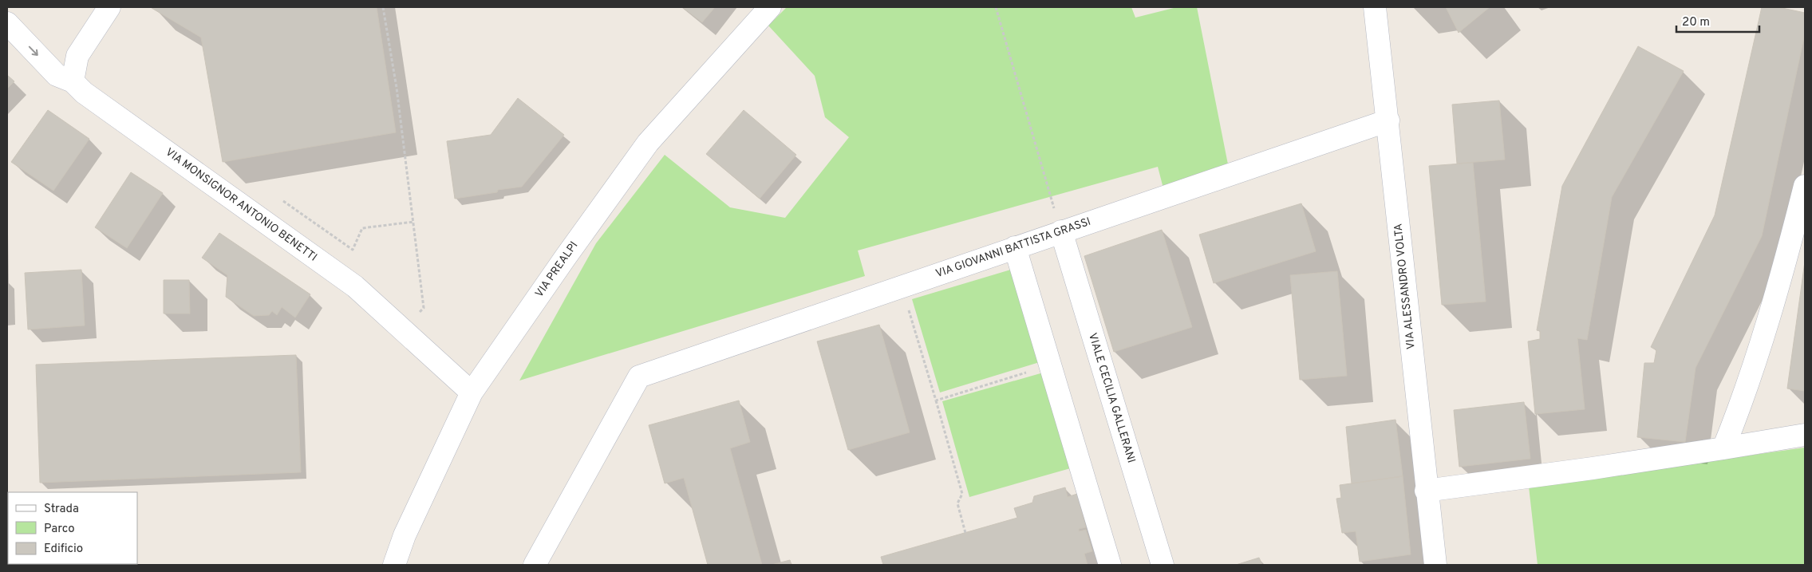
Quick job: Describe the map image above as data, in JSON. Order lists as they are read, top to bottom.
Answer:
{
  "streets": {
    "street": [
      "VIA MONSIGNOR ANTONIO BENETTI",
      "VIA GIOVANNI BATTISTA GRASSI",
      "VIA PREALPI",
      "VIA ALESSANDRO VOLTA",
      "VIALE CECILIA GALLERANI"
    ]
  },
  "crossings": [
    ["VIA MONSIGNOR ANTONIO BENETTI", "VIA PREALPI"],
    ["VIA GIOVANNI BATTISTA GRASSI", "VIA ALESSANDRO VOLTA"],
    ["VIA GIOVANNI BATTISTA GRASSI", "VIALE CECILIA GALLERANI"]
  ],
  "legend": ["Strada", "Parco", "Edificio"],
  "scale_bar": "20 m"
}
